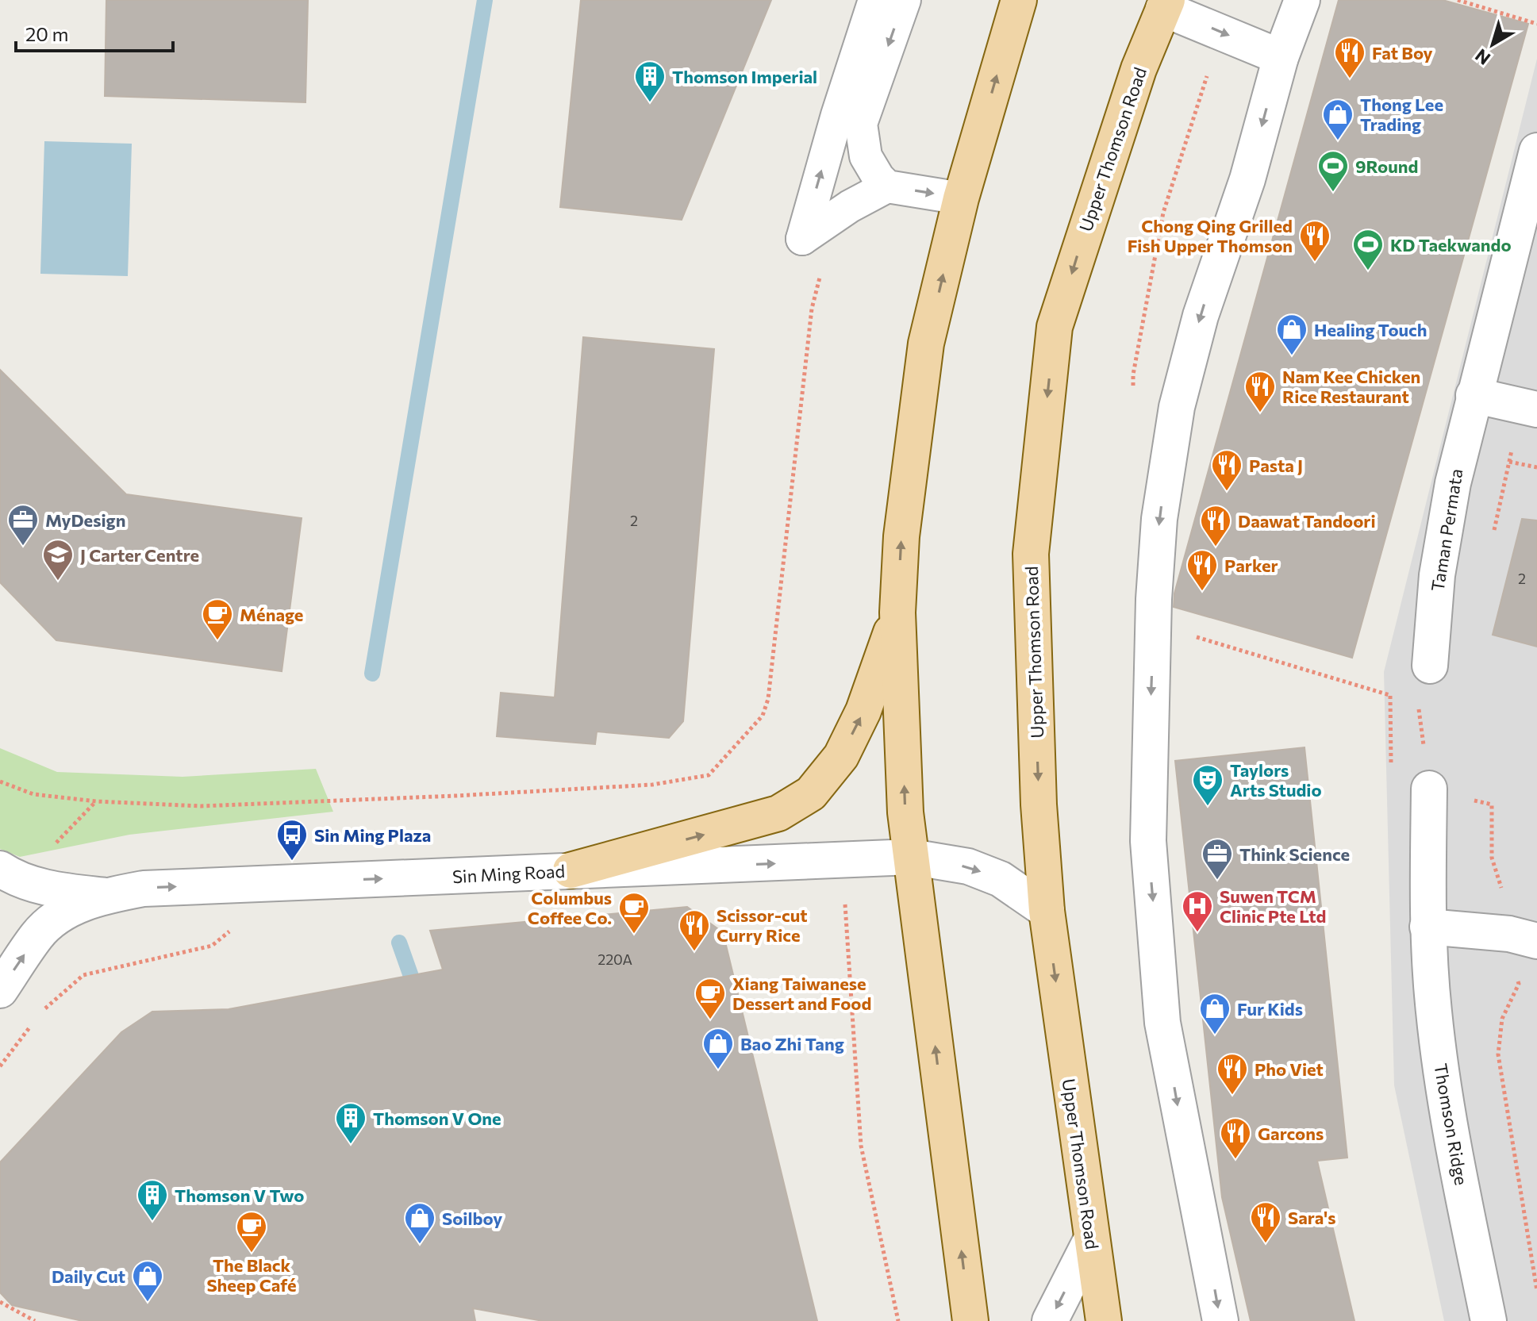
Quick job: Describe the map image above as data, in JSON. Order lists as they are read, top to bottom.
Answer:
{
  "streets": {
    "main road": ["Upper Thomson Road"],
    "street": ["Taman Permata", "Sin Ming Road", "Thomson Ridge"]
  },
  "crossings": [
    ["Upper Thomson Road", "Sin Ming Road"]
  ],
  "one_way": ["Sin Ming Road"],
  "places": {
    "restaurant": [
      "Fat Boy",
      "Chong Qing Grilled Fish Upper Thomson",
      "Nam Kee Chicken Rice Restaurant",
      "Pasta J",
      "Daawat Tandoori",
      "Parker",
      "Scissor-cut Curry Rice",
      "Pho Viet",
      "Garcons",
      "Sara's"
    ],
    "building": ["Thomson Imperial", "Thomson V One", "Thomson V Two"],
    "shop": [
      "Thong Lee Trading",
      "Healing Touch",
      "Fur Kids",
      "Bao Zhi Tang",
      "Soilboy",
      "Daily Cut"
    ],
    "sports": ["9Round", "KD Taekwando"],
    "office": ["MyDesign", "Think Science"],
    "school or university": ["J Carter Centre"],
    "cafe": [
      "Ménage",
      "Columbus Coffee Co.",
      "Xiang Taiwanese Dessert and Food",
      "The Black Sheep Café"
    ],
    "theatre": ["Taylors Arts Studio"],
    "bus stop": ["Sin Ming Plaza"],
    "hospital": ["Suwen TCM Clinic Pte Ltd"]
  },
  "house_numbers": ["2", "2", "220A"],
  "scale_bar": "20 m",
  "north": "bottom left"
}
